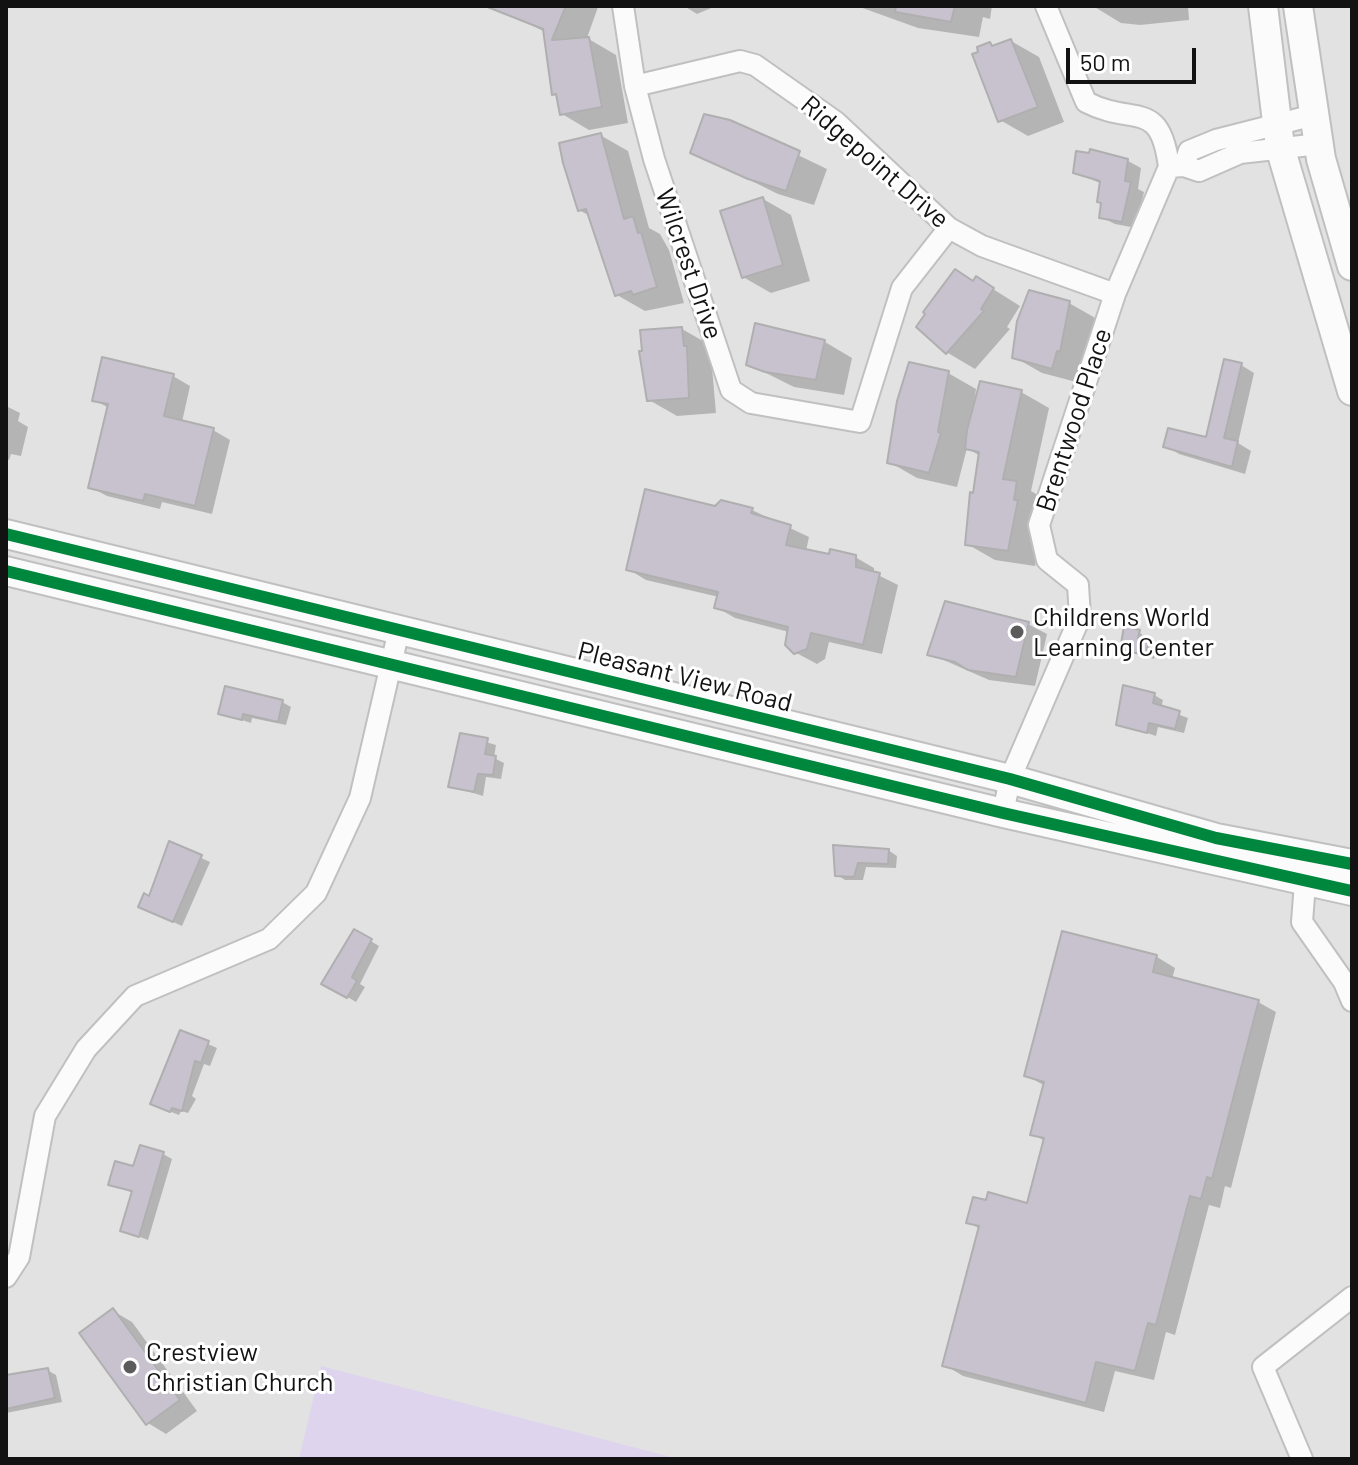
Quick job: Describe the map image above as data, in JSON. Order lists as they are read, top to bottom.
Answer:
{
  "streets": {
    "main road": ["Pleasant View Road"],
    "street": ["Ridgepoint Drive", "Wilcrest Drive", "Brentwood Place"]
  },
  "crossings": [
    ["Ridgepoint Drive", "Wilcrest Drive"],
    ["Ridgepoint Drive", "Brentwood Place"],
    ["Brentwood Place", "Pleasant View Road"]
  ],
  "places": ["Childrens World Learning Center", "Crestview Christian Church"],
  "scale_bar": "50 m"
}
